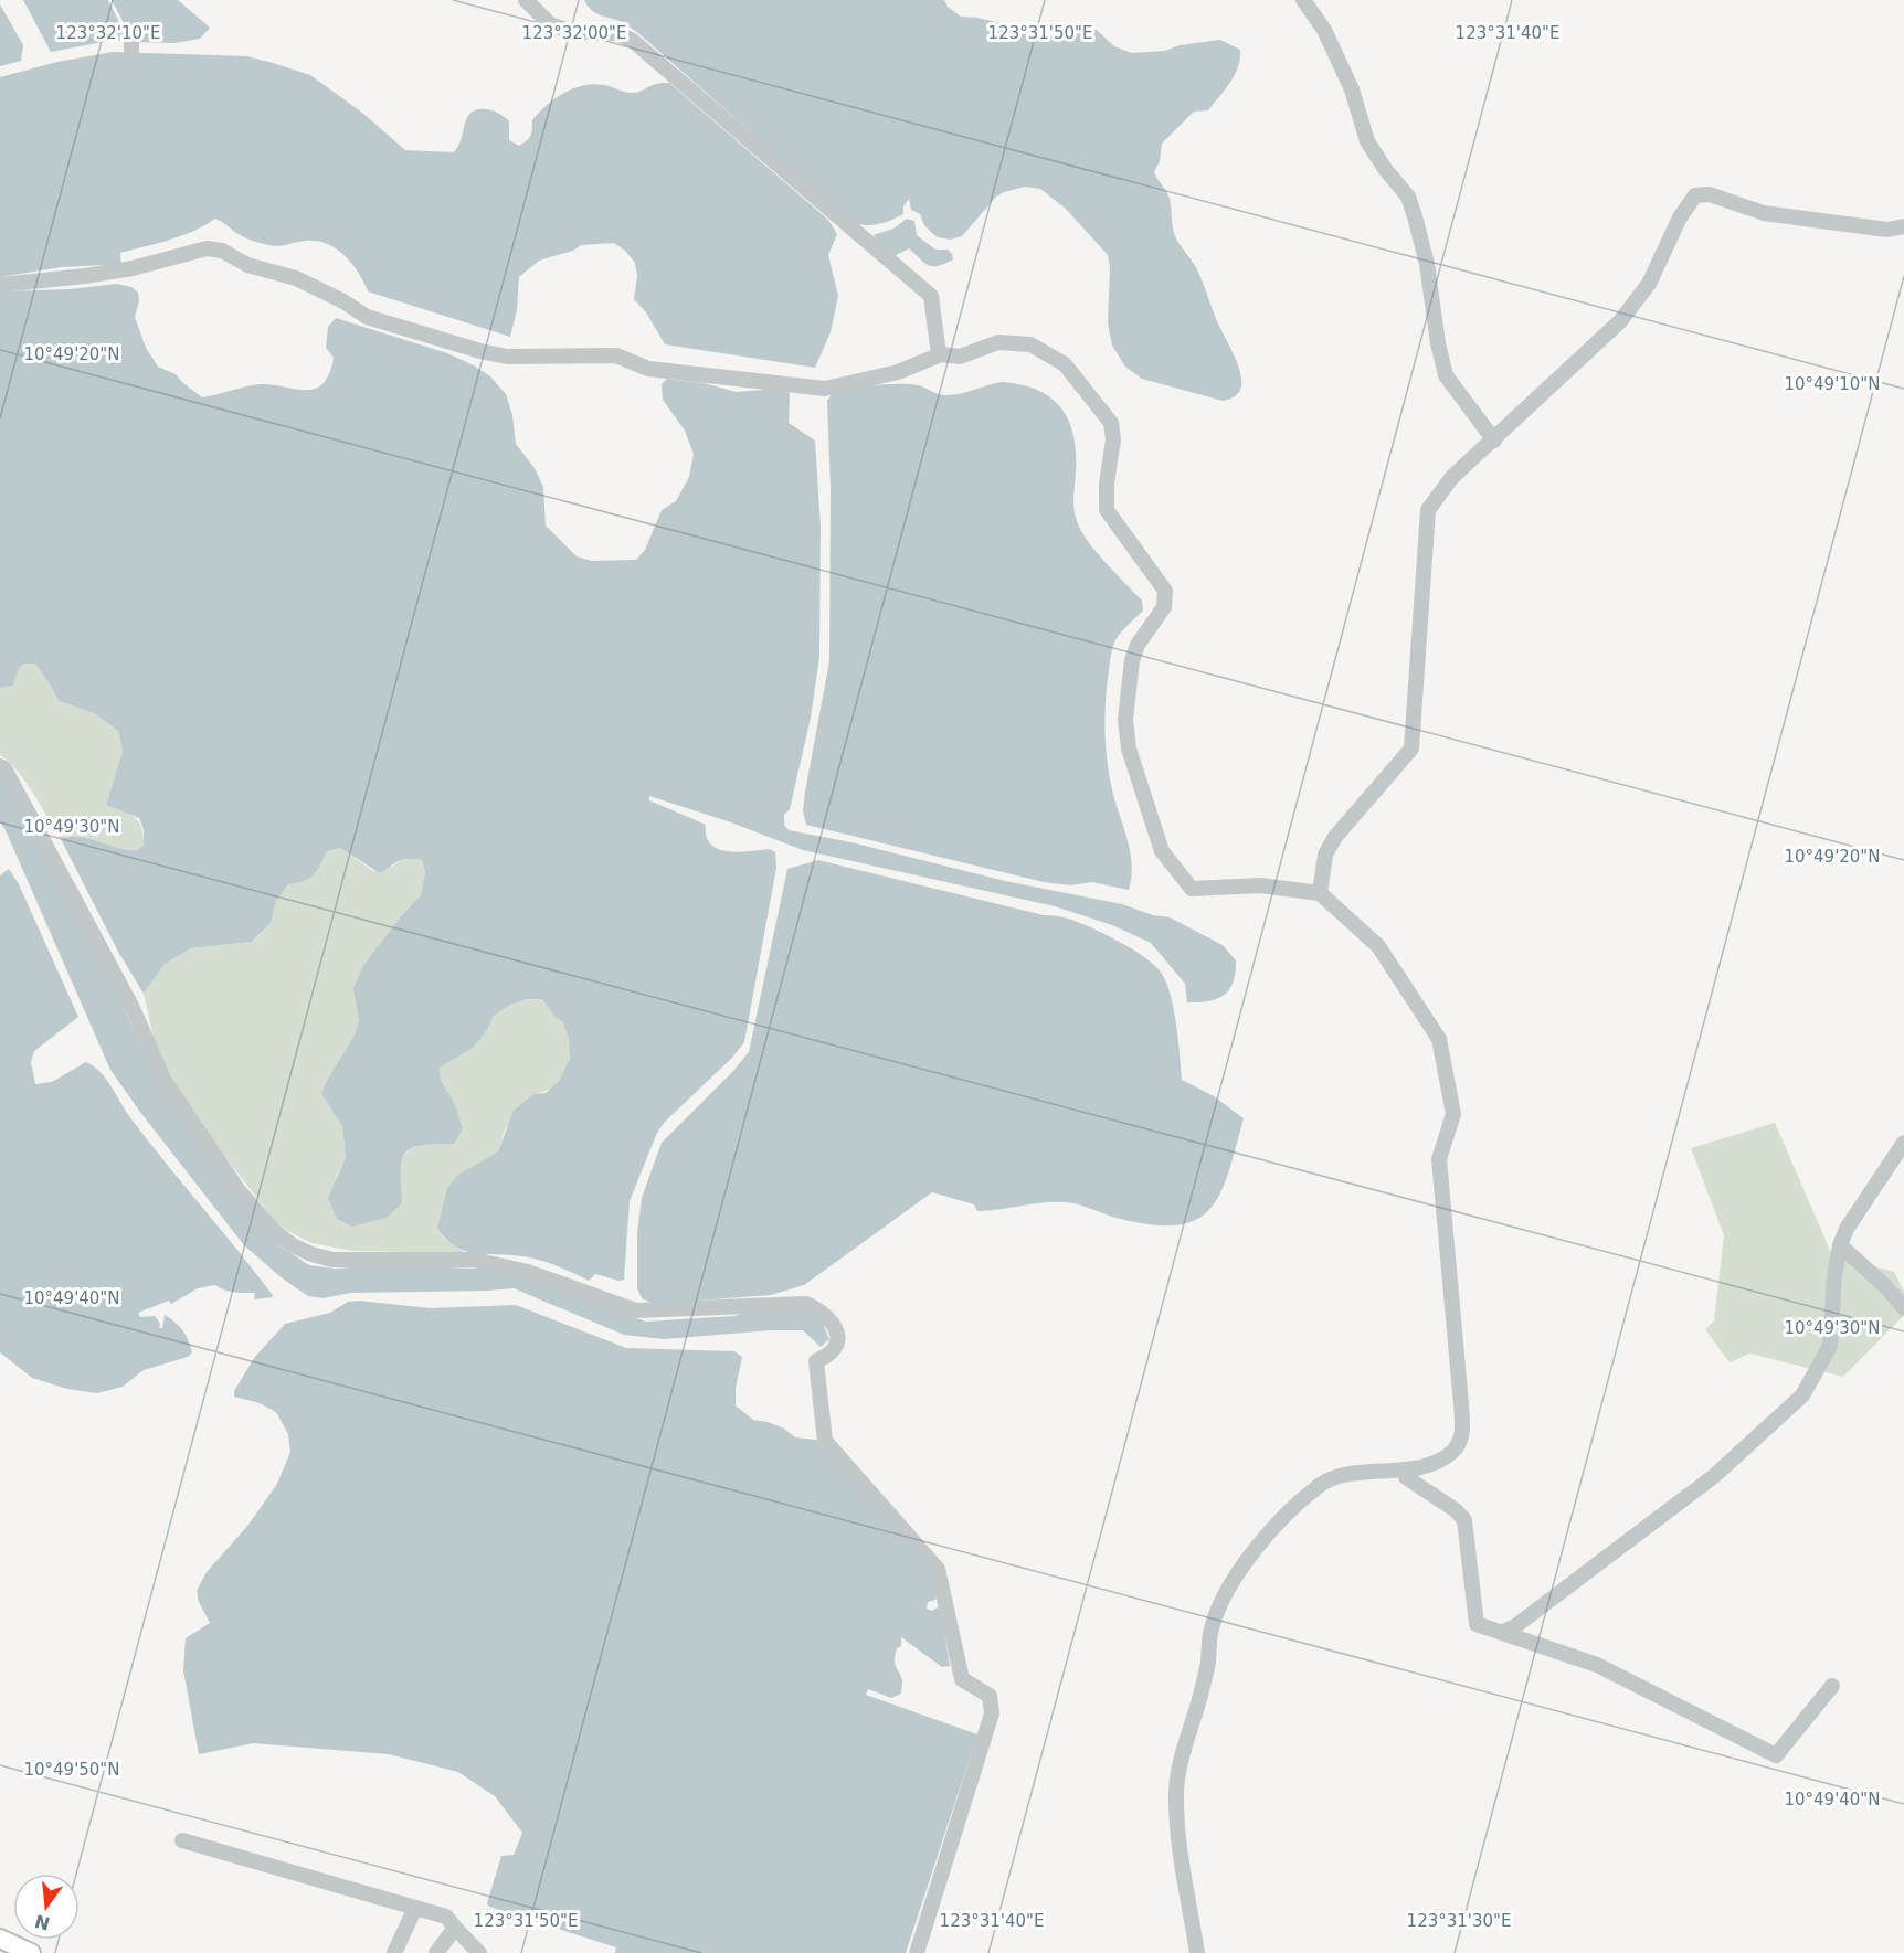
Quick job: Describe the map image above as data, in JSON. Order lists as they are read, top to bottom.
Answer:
{
  "north": "bottom",
  "coordinates": [
    "123°32'00\"E",
    "123°31'50\"E",
    "123°31'40\"E",
    "123°32'10\"E",
    "10°49'20\"N",
    "10°49'10\"N",
    "10°49'30\"N",
    "10°49'40\"N",
    "10°49'50\"N",
    "123°31'30\"E"
  ]
}
